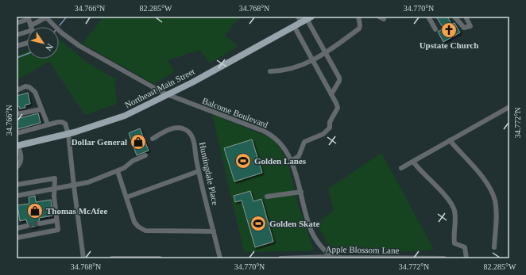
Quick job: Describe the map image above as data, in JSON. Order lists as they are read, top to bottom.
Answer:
{
  "streets": {
    "main road": ["Northeast Main Street"],
    "street": ["Balcome Boulevard", "Huntingdale Place", "Apple Blossom Lane"]
  },
  "crossings": [
    ["Northeast Main Street", "Balcome Boulevard"],
    ["Balcome Boulevard", "Apple Blossom Lane"]
  ],
  "places": {
    "church": ["Upstate Church"],
    "shop": ["Dollar General", "Thomas McAfee"],
    "sports": ["Golden Lanes", "Golden Skate"]
  },
  "north": "bottom right",
  "coordinates": [
    "34.766°N",
    "82.285°W",
    "34.768°N",
    "34.770°N",
    "34.772°N"
  ]
}
